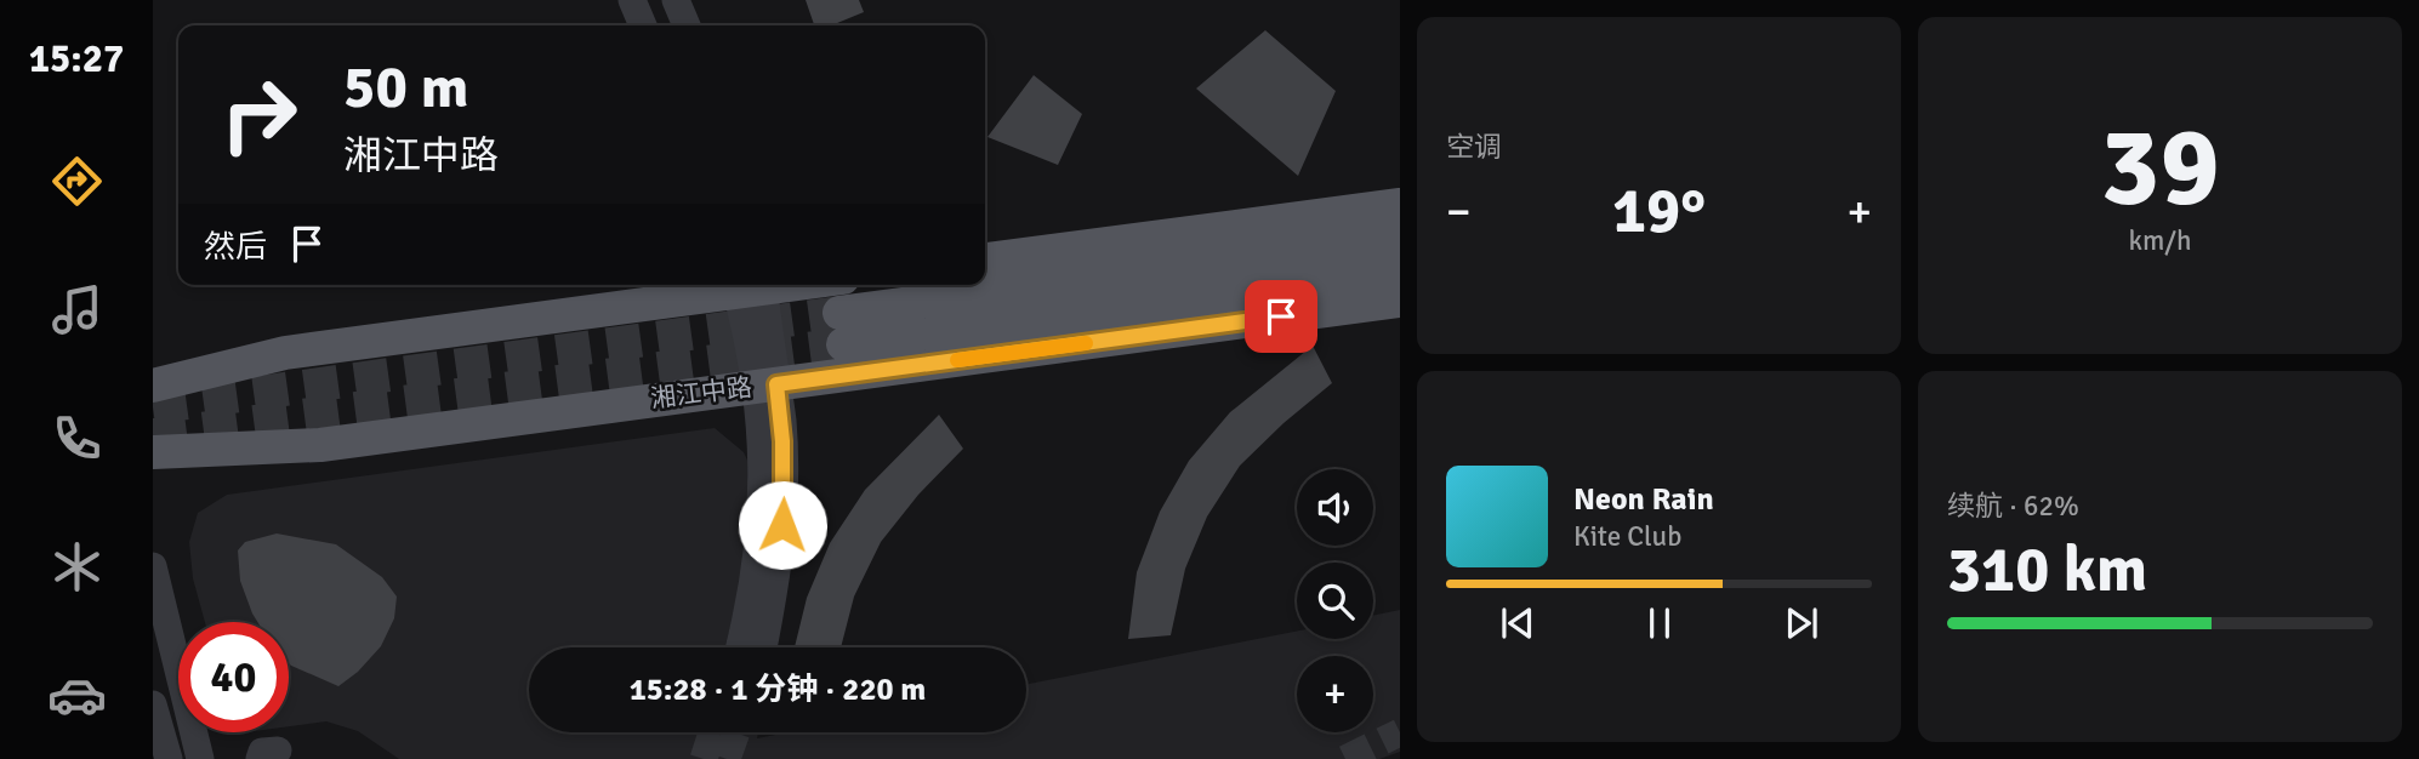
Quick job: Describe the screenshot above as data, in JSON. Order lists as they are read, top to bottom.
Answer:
{
  "streets": {
    "main road": ["湘江中路"]
  },
  "page": {
    "tabs": "15:27",
    "tile": [
      "空调",
      ["39", "km/h"],
      ["续航 · 62%", "310 km"]
    ],
    "turn": ["50 m", "湘江中路"],
    "heat": ["−", "19°", "+"],
    "then": "然后",
    "song": ["Neon Rain", "Kite Club"],
    "map_buttons": "+",
    "limit": "40",
    "trip": "15:28 · 1 分钟 · 220 m"
  }
}
